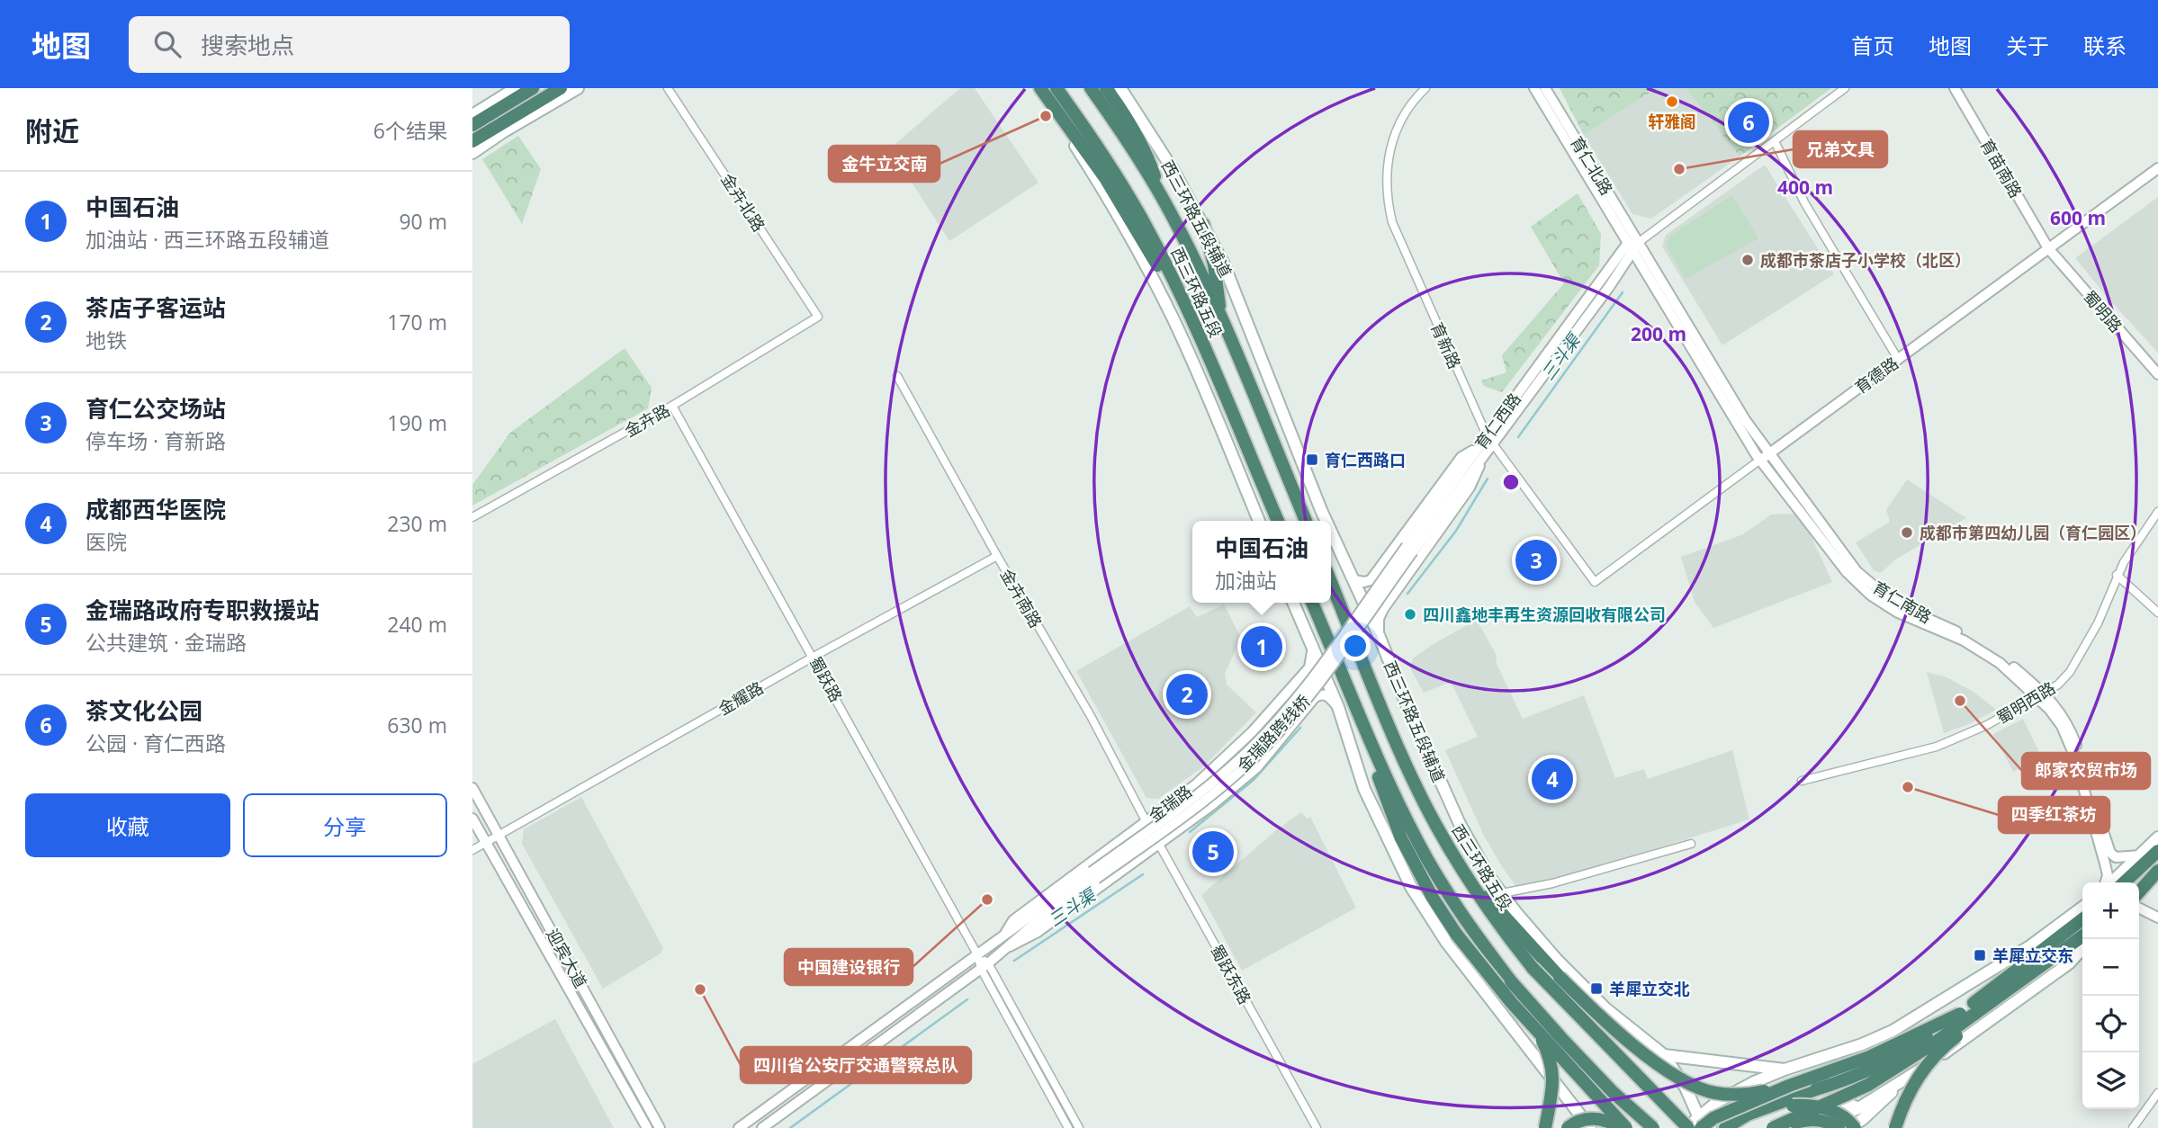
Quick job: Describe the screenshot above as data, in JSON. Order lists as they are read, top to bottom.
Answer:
{
  "streets": {
    "highway": ["西三环路五段"],
    "main road": ["西三环路五段辅道"],
    "street": [
      "育仁北路",
      "育苗南路",
      "金卉北路",
      "蜀明路",
      "育新路",
      "育德路",
      "金卉路",
      "育仁西路",
      "金卉南路",
      "育仁南路",
      "蜀跃路",
      "金耀路",
      "蜀明西路",
      "金瑞路跨线桥",
      "金瑞路",
      "迎宾大道",
      "蜀跃东路"
    ]
  },
  "crossings": [
    ["育仁北路", "育仁西路"],
    ["育仁北路", "育仁南路"],
    ["育苗南路", "蜀明路"],
    ["育苗南路", "育德路"],
    ["金卉北路", "金卉路"],
    ["蜀明路", "育德路"],
    ["育新路", "育德路"],
    ["育新路", "育仁西路"],
    ["育德路", "育仁南路"],
    ["金卉路", "蜀跃路"],
    ["育仁西路", "育仁南路"],
    ["育仁西路", "金瑞路跨线桥"],
    ["金卉南路", "金耀路"],
    ["金卉南路", "金瑞路"],
    ["金卉南路", "蜀跃东路"],
    ["育仁南路", "蜀明西路"],
    ["蜀跃路", "金耀路"],
    ["蜀跃路", "金瑞路"],
    ["金耀路", "迎宾大道"],
    ["金瑞路跨线桥", "金瑞路"],
    ["金瑞路", "蜀跃东路"]
  ],
  "water": ["三斗渠"],
  "places": {
    "other": [
      "轩雅阁",
      "金牛立交南",
      "兄弟文具",
      "成都市茶店子小学校（北区）",
      "成都市第四幼儿园（育仁园区）",
      "四川鑫地丰再生资源回收有限公司",
      "郎家农贸市场",
      "四季红茶坊",
      "中国建设银行",
      "四川省公安厅交通警察总队"
    ],
    "transit": ["育仁西路口", "羊犀立交东", "羊犀立交北"]
  },
  "page": {
    "header": "地图",
    "search": "搜索地点",
    "nav": [
      "首页",
      "地图",
      "关于",
      "联系"
    ],
    "heading": ["附近", "6个结果"],
    "pins": [
      "6",
      "3",
      "1",
      "2",
      "4",
      "5"
    ],
    "list": [
      {
        "mark": "1",
        "name": "中国石油",
        "note": "加油站 · 西三环路五段辅道",
        "value": "90 m"
      },
      {
        "mark": "2",
        "name": "茶店子客运站",
        "note": "地铁",
        "value": "170 m"
      },
      {
        "mark": "3",
        "name": "育仁公交场站",
        "note": "停车场 · 育新路",
        "value": "190 m"
      },
      {
        "mark": "4",
        "name": "成都西华医院",
        "note": "医院",
        "value": "230 m"
      },
      {
        "mark": "5",
        "name": "金瑞路政府专职救援站",
        "note": "公共建筑 · 金瑞路",
        "value": "240 m"
      },
      {
        "mark": "6",
        "name": "茶文化公园",
        "note": "公园 · 育仁西路",
        "value": "630 m"
      }
    ],
    "popup": ["中国石油", "加油站"],
    "buttons": ["收藏", "分享"],
    "map_buttons": ["+", "−"]
  },
  "rings": ["400 m", "600 m", "200 m"]
}
